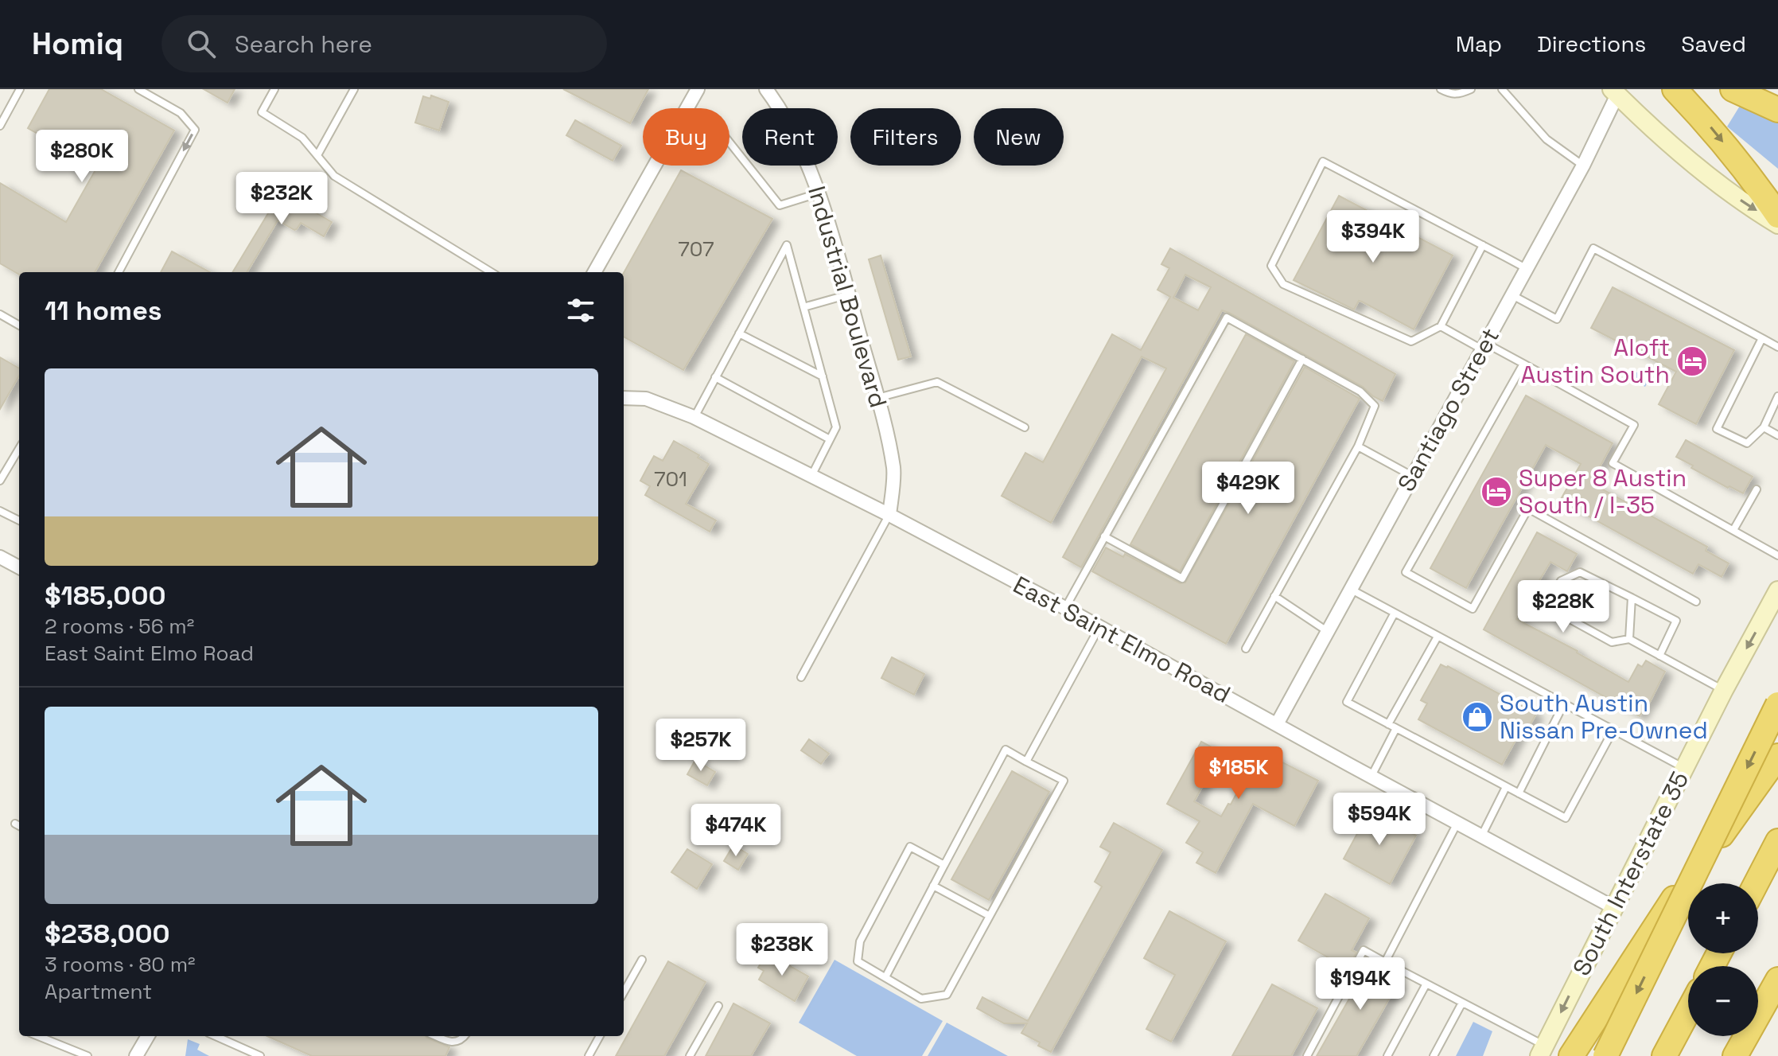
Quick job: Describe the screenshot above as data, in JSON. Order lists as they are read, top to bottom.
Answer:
{
  "streets": {
    "main road": ["South Interstate 35"],
    "street": ["Industrial Boulevard", "Santiago Street", "East Saint Elmo Road"]
  },
  "crossings": [
    ["Industrial Boulevard", "East Saint Elmo Road"],
    ["Santiago Street", "East Saint Elmo Road"],
    ["East Saint Elmo Road", "South Interstate 35"]
  ],
  "one_way": ["South Interstate 35"],
  "places": {
    "hotel": ["Aloft Austin South", "Super 8 Austin South / I-35"],
    "shop": ["South Austin Nissan Pre-Owned"]
  },
  "house_numbers": ["707", "701"],
  "page": {
    "header": "Homiq",
    "search": "Search here",
    "nav": ["Map", "Directions", "Saved"],
    "chip": [
      "Buy",
      "Rent",
      "Filters",
      "New"
    ],
    "price": [
      "$280K",
      "$232K",
      "$394K",
      "$429K",
      "$228K",
      "$257K",
      "$185K",
      "$594K",
      "$474K",
      "$238K",
      "$194K"
    ],
    "heading": "11 homes",
    "list": [
      {
        "name": "$185,000",
        "note": "2 rooms · 56 m² · East Saint Elmo Road"
      },
      {
        "name": "$238,000",
        "note": "3 rooms · 80 m² · Apartment"
      }
    ],
    "map_buttons": ["+", "−"]
  }
}
